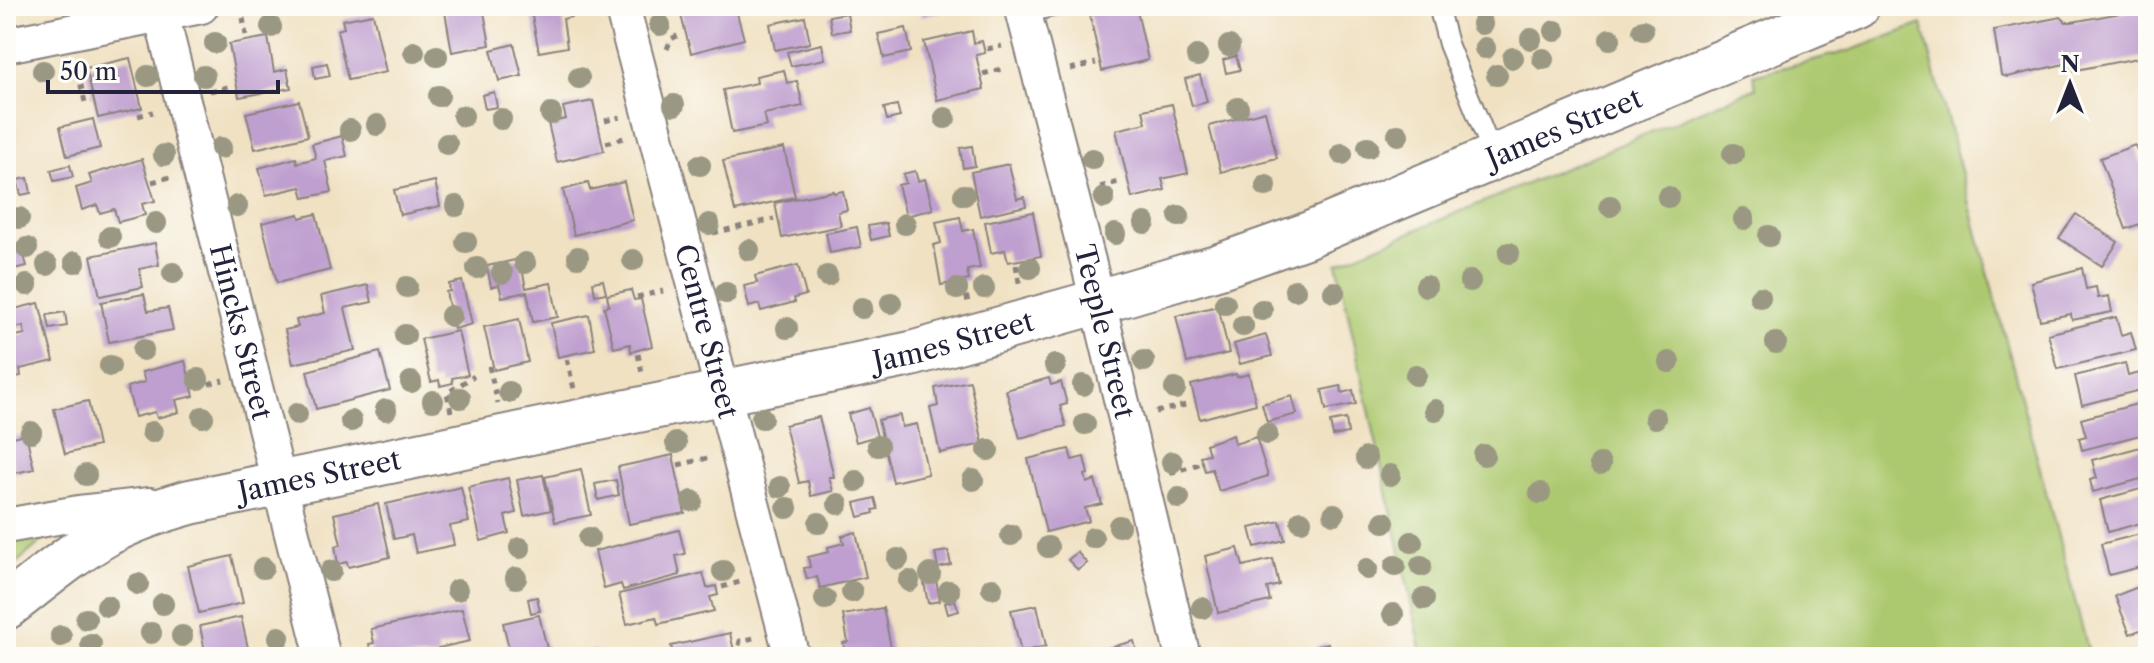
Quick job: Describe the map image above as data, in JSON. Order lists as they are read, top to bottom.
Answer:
{
  "streets": {
    "street": [
      "James Street",
      "Centre Street",
      "Teeple Street",
      "Hincks Street"
    ]
  },
  "crossings": [
    ["James Street", "Centre Street"],
    ["James Street", "Teeple Street"],
    ["James Street", "Hincks Street"]
  ],
  "scale_bar": "50 m",
  "north": "top"
}
